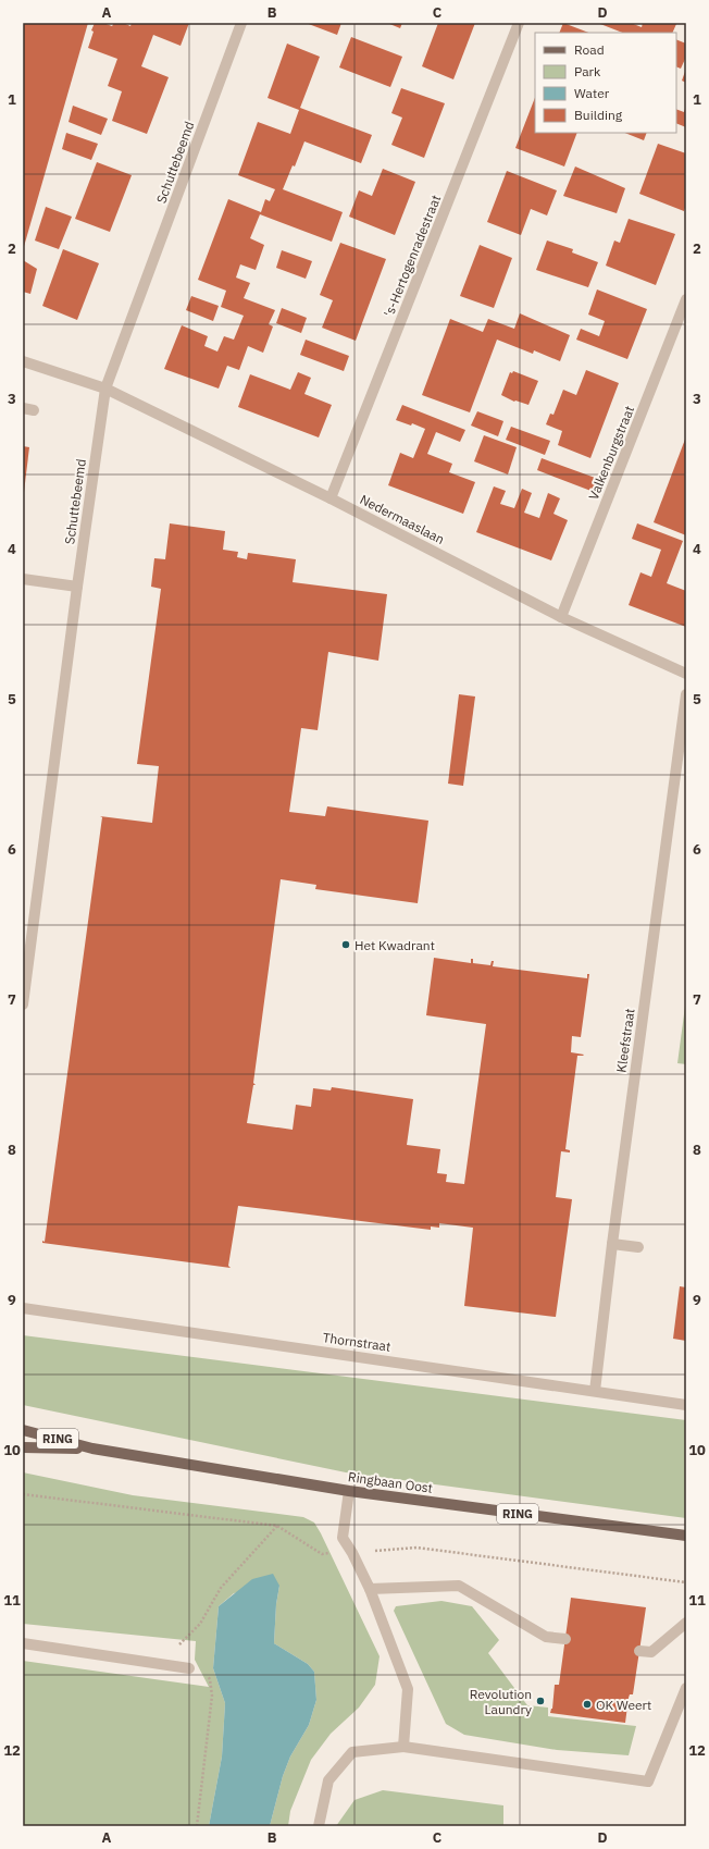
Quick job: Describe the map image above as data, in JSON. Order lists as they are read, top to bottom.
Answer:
{
  "streets": {
    "main road": ["RING", "Ringbaan Oost"],
    "street": [
      "Schuttebeemd",
      "'s-Hertogenradestraat",
      "Valkenburgstraat",
      "Nedermaaslaan",
      "Kleefstraat",
      "Thornstraat"
    ]
  },
  "crossings": [
    ["Schuttebeemd", "Nedermaaslaan"],
    ["'s-Hertogenradestraat", "Nedermaaslaan"],
    ["Valkenburgstraat", "Nedermaaslaan"],
    ["Kleefstraat", "Thornstraat"]
  ],
  "places": ["Het Kwadrant", "Revolution Laundry", "OK Weert"],
  "legend": [
    "Road",
    "Park",
    "Water",
    "Building"
  ],
  "grid": {
    "columns": [
      "A",
      "B",
      "C",
      "D"
    ],
    "rows": [
      "1",
      "2",
      "3",
      "4",
      "5",
      "6",
      "7",
      "8",
      "9",
      "10",
      "11",
      "12"
    ]
  }
}
